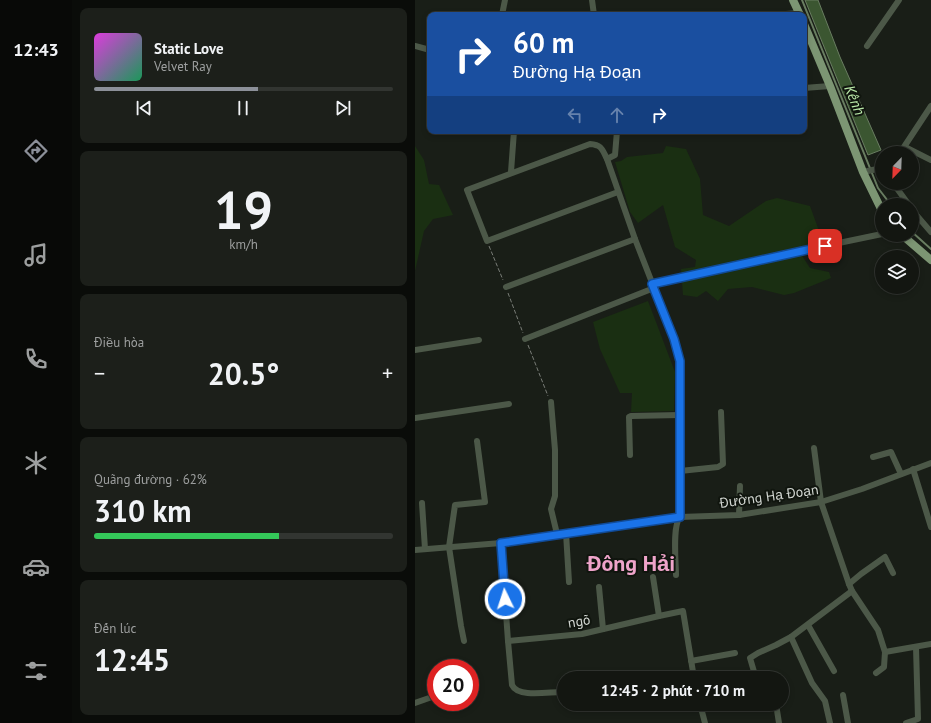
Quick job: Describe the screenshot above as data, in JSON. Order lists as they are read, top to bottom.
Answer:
{
  "streets": {
    "street": ["Đường Hạ Đoạn", "ngõ"]
  },
  "districts": ["Đông Hải"],
  "water": ["Kênh"],
  "north": "bottom left",
  "page": {
    "tabs": "12:43",
    "turn": ["60 m", "Đường Hạ Đoạn"],
    "song": ["Static Love", "Velvet Ray"],
    "tile": [
      ["19", "km/h"],
      "Điều hòa",
      ["Quãng đường · 62%", "310 km"],
      ["Đến lúc", "12:45"]
    ],
    "heat": ["−", "20.5°", "+"],
    "limit": "20",
    "trip": "12:45 · 2 phút · 710 m"
  }
}
